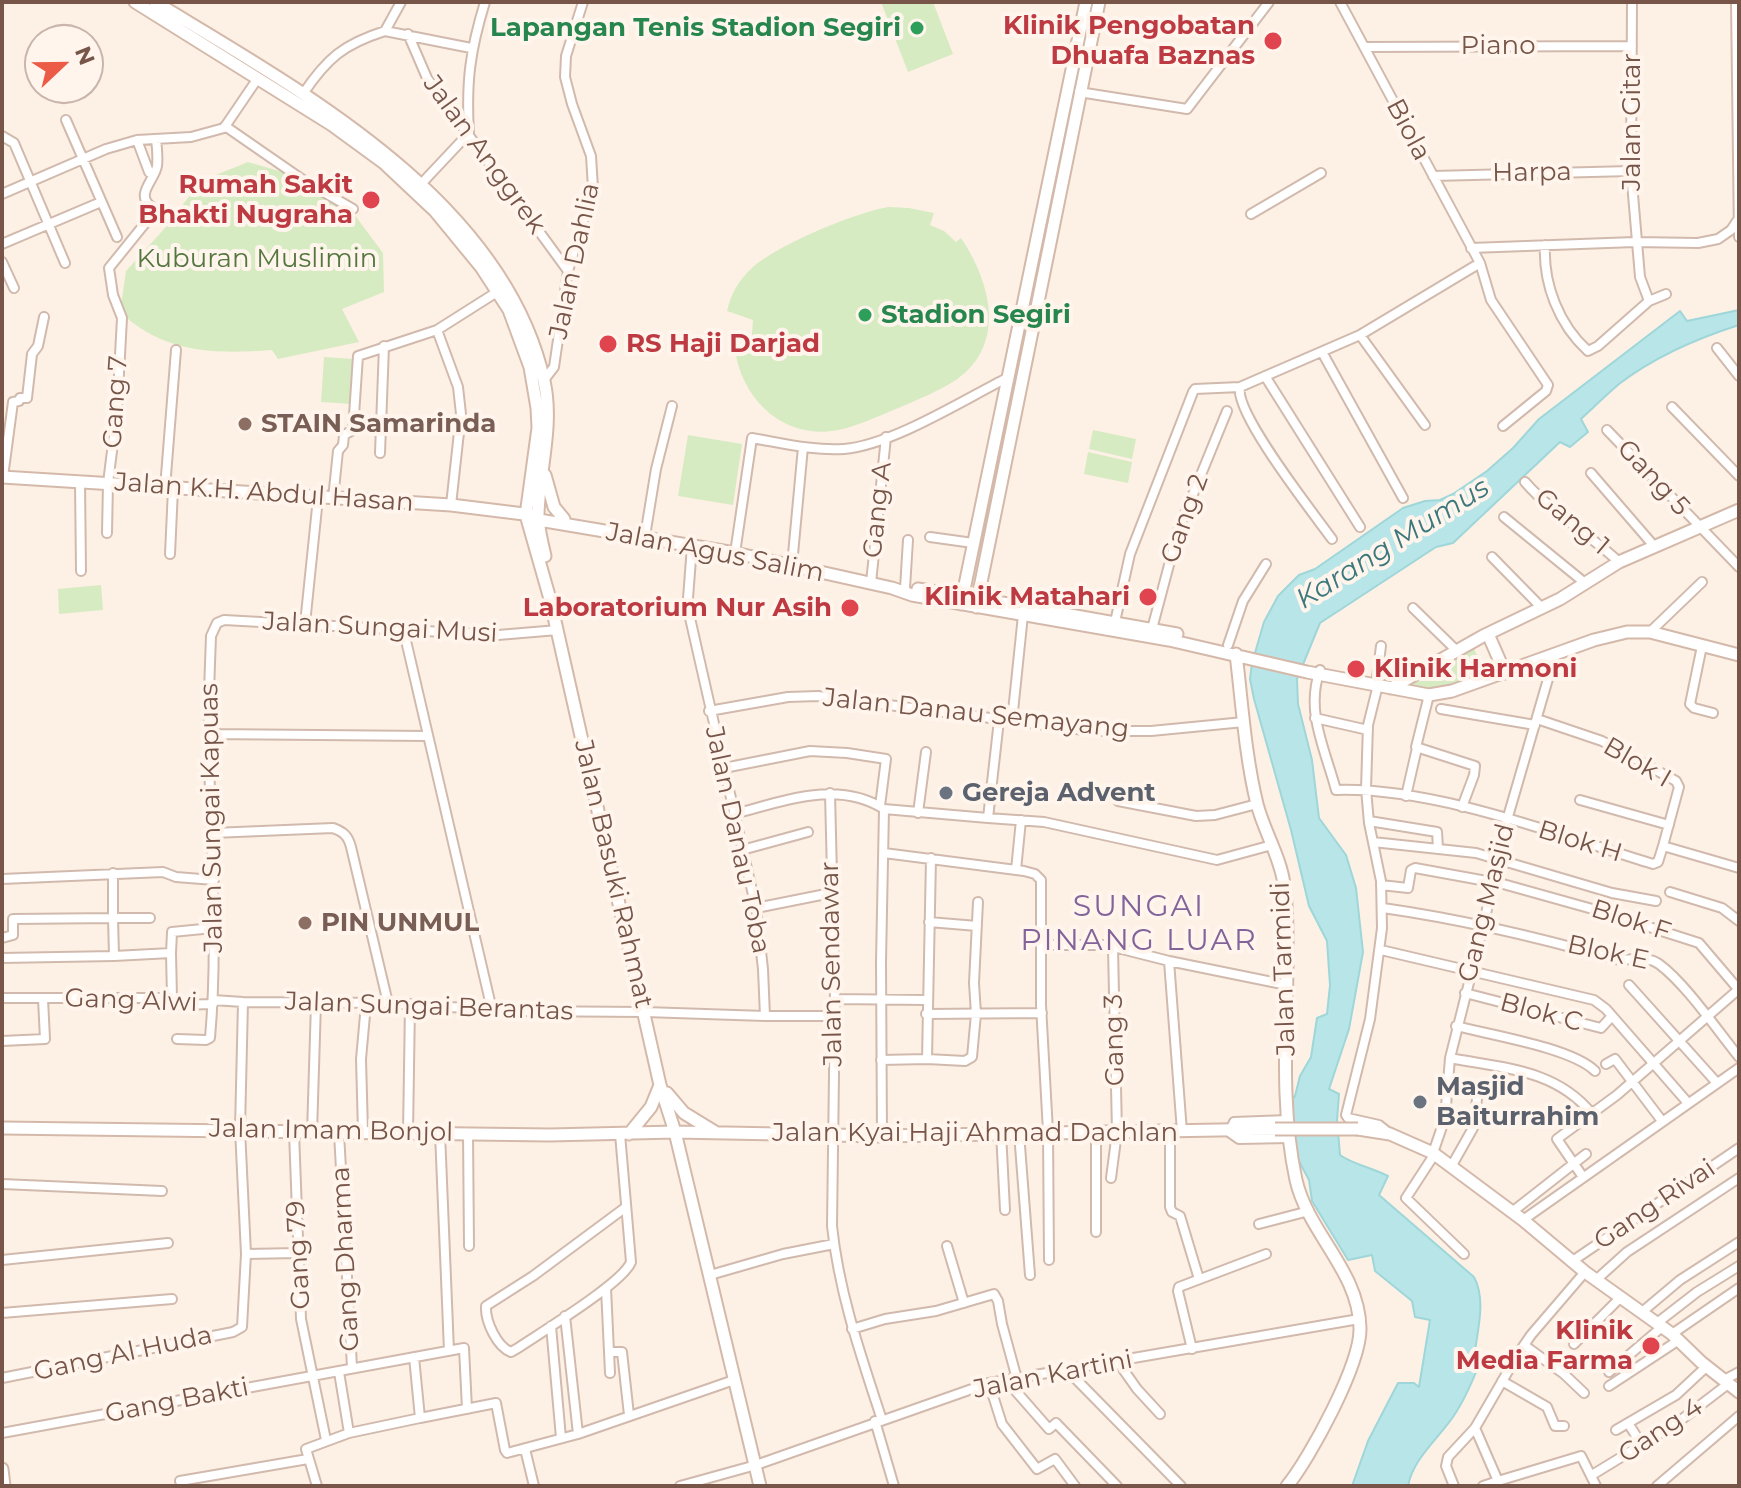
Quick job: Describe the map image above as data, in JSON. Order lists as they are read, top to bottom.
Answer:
{
  "streets": {
    "street": [
      "Piano",
      "Jalan Gitar",
      "Biola",
      "Jalan Anggrek",
      "Harpa",
      "Jalan Dahlia",
      "Gang 7",
      "Gang 5",
      "Jalan K.H. Abdul Hasan",
      "Gang A",
      "Gang 2",
      "Gang 1",
      "Jalan Agus Salim",
      "Jalan Sungai Musi",
      "Jalan Danau Semayang",
      "Blok I",
      "Jalan Sungai Kapuas",
      "Jalan Danau Toba",
      "Blok H",
      "Jalan Basuki Rahmat",
      "Gang Masjid",
      "Blok F",
      "Blok E",
      "Jalan Sendawar",
      "Jalan Tarmidi",
      "Gang Alwi",
      "Jalan Sungai Berantas",
      "Blok C",
      "Gang 3",
      "Jalan Imam Bonjol",
      "Jalan Kyai Haji Ahmad Dachlan",
      "Gang Rivai",
      "Gang 79",
      "Gang Dharma",
      "Gang Al Huda",
      "Jalan Kartini",
      "Gang Bakti",
      "Gang 4"
    ]
  },
  "crossings": [
    ["Piano", "Jalan Gitar"],
    ["Piano", "Biola"],
    ["Jalan Gitar", "Harpa"],
    ["Biola", "Harpa"],
    ["Jalan Anggrek", "Jalan Dahlia"],
    ["Gang 7", "Jalan K.H. Abdul Hasan"],
    ["Jalan K.H. Abdul Hasan", "Jalan Agus Salim"],
    ["Jalan K.H. Abdul Hasan", "Jalan Basuki Rahmat"],
    ["Gang A", "Jalan Agus Salim"],
    ["Gang 2", "Jalan Agus Salim"],
    ["Jalan Agus Salim", "Jalan Danau Toba"],
    ["Jalan Agus Salim", "Jalan Basuki Rahmat"],
    ["Jalan Agus Salim", "Jalan Tarmidi"],
    ["Jalan Sungai Musi", "Jalan Sungai Kapuas"],
    ["Jalan Sungai Musi", "Jalan Basuki Rahmat"],
    ["Jalan Danau Semayang", "Jalan Danau Toba"],
    ["Jalan Danau Semayang", "Jalan Tarmidi"],
    ["Blok I", "Blok H"],
    ["Blok I", "Gang Masjid"],
    ["Jalan Sungai Kapuas", "Gang Alwi"],
    ["Jalan Sungai Kapuas", "Jalan Sungai Berantas"],
    ["Blok H", "Gang Masjid"],
    ["Jalan Basuki Rahmat", "Jalan Sungai Berantas"],
    ["Jalan Basuki Rahmat", "Jalan Imam Bonjol"],
    ["Jalan Basuki Rahmat", "Jalan Kyai Haji Ahmad Dachlan"],
    ["Jalan Basuki Rahmat", "Jalan Kartini"],
    ["Gang Masjid", "Blok F"],
    ["Gang Masjid", "Blok E"],
    ["Gang Masjid", "Blok C"],
    ["Gang Masjid", "Jalan Kyai Haji Ahmad Dachlan"],
    ["Jalan Sendawar", "Jalan Kyai Haji Ahmad Dachlan"],
    ["Jalan Sendawar", "Jalan Kartini"],
    ["Jalan Tarmidi", "Jalan Kartini"],
    ["Gang Alwi", "Jalan Sungai Berantas"],
    ["Gang 3", "Jalan Kyai Haji Ahmad Dachlan"],
    ["Jalan Imam Bonjol", "Jalan Kyai Haji Ahmad Dachlan"],
    ["Jalan Imam Bonjol", "Gang 79"],
    ["Jalan Imam Bonjol", "Gang Dharma"],
    ["Jalan Kyai Haji Ahmad Dachlan", "Gang Rivai"],
    ["Jalan Kyai Haji Ahmad Dachlan", "Gang 4"],
    ["Gang 79", "Gang Bakti"],
    ["Gang Dharma", "Gang Bakti"]
  ],
  "districts": ["SUNGAI PINANG LUAR"],
  "water": ["Karang Mumus"],
  "parks": ["Kuburan Muslimin"],
  "places": [
    "Lapangan Tenis Stadion Segiri",
    "Klinik Pengobatan Dhuafa Baznas",
    "Rumah Sakit Bhakti Nugraha",
    "Stadion Segiri",
    "RS Haji Darjad",
    "STAIN Samarinda",
    "Klinik Matahari",
    "Laboratorium Nur Asih",
    "Klinik Harmoni",
    "Gereja Advent",
    "PIN UNMUL",
    "Masjid Baiturrahim",
    "Klinik Media Farma"
  ],
  "north": "right"
}
